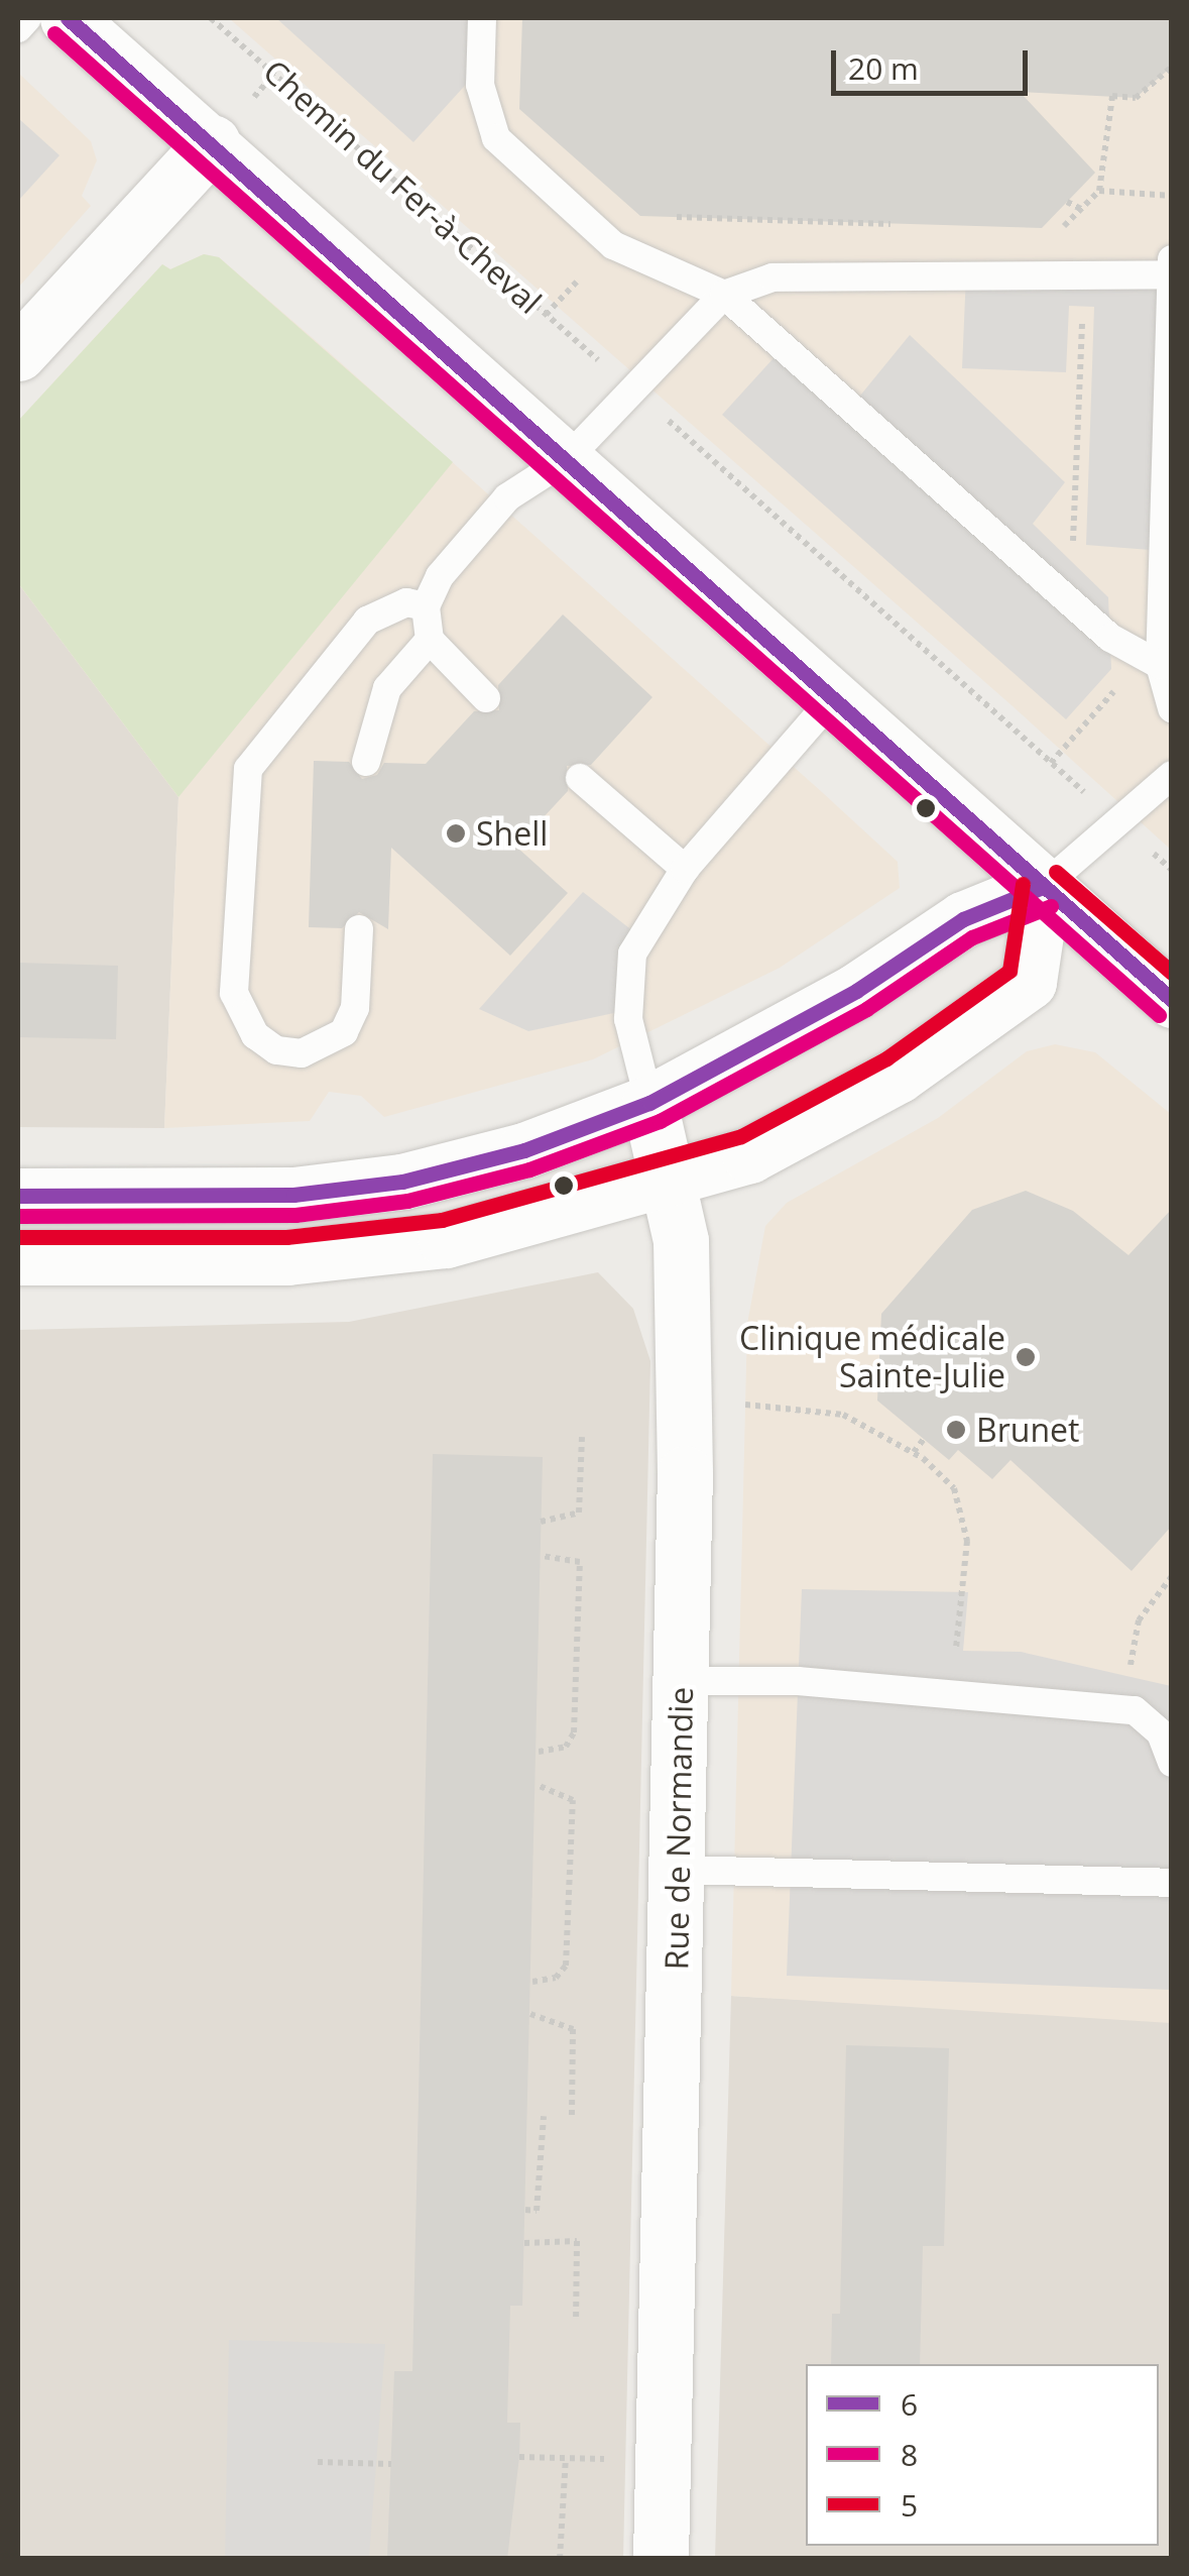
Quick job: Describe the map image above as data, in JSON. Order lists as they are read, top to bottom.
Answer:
{
  "streets": {
    "street": ["Rue de Normandie"],
    "path": ["Chemin du Fer-à-Cheval"]
  },
  "places": ["Shell", "Clinique médicale Sainte-Julie", "Brunet"],
  "lines": ["transit line 6", "transit line 8", "transit line 5"],
  "legend": ["6", "8", "5"],
  "scale_bar": "20 m"
}
